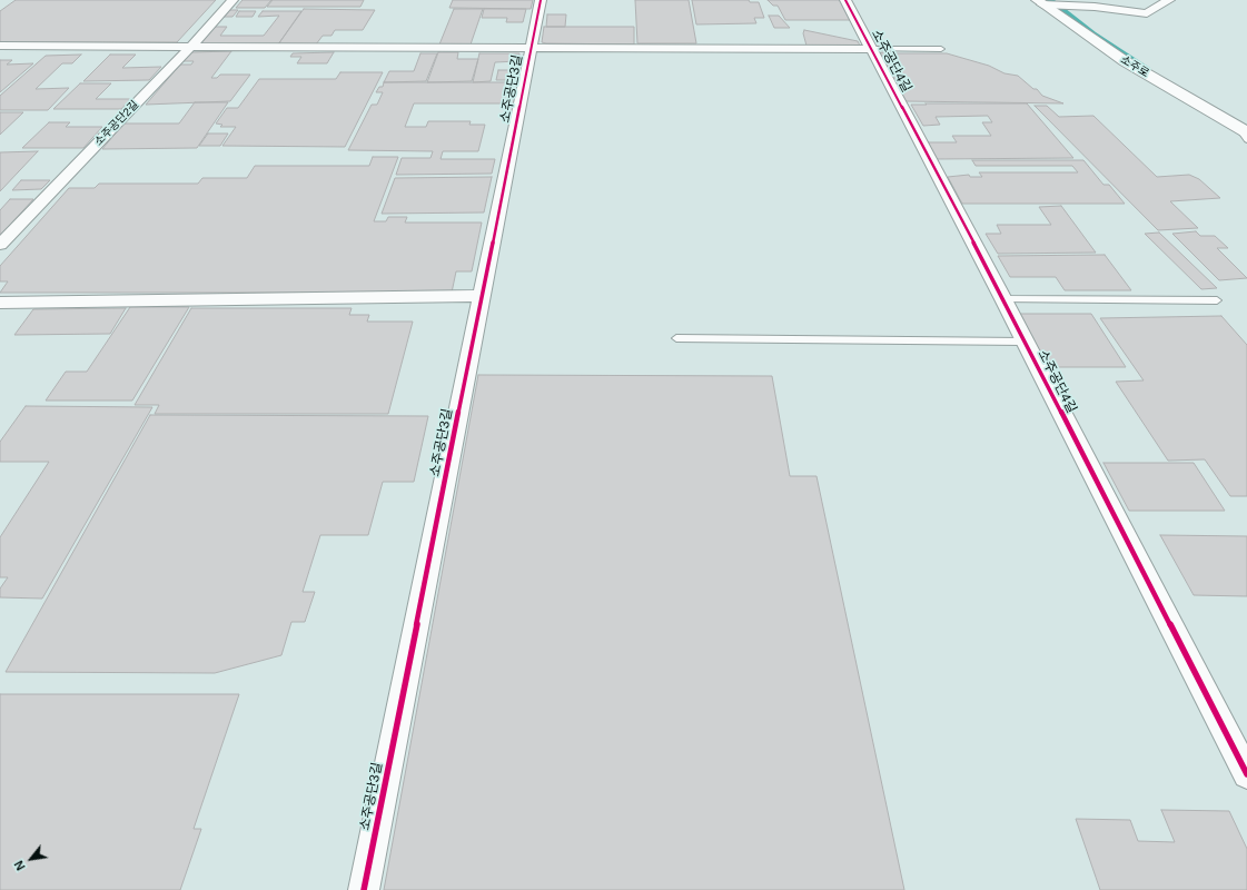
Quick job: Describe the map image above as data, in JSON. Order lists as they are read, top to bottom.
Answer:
{
  "streets": {
    "street": [
      "소주공단4길",
      "소주로",
      "소주공단3길",
      "소주공단2길"
    ]
  },
  "crossings": [
    ["소주공단3길", "소주공단2길"]
  ],
  "north": "bottom left"
}
